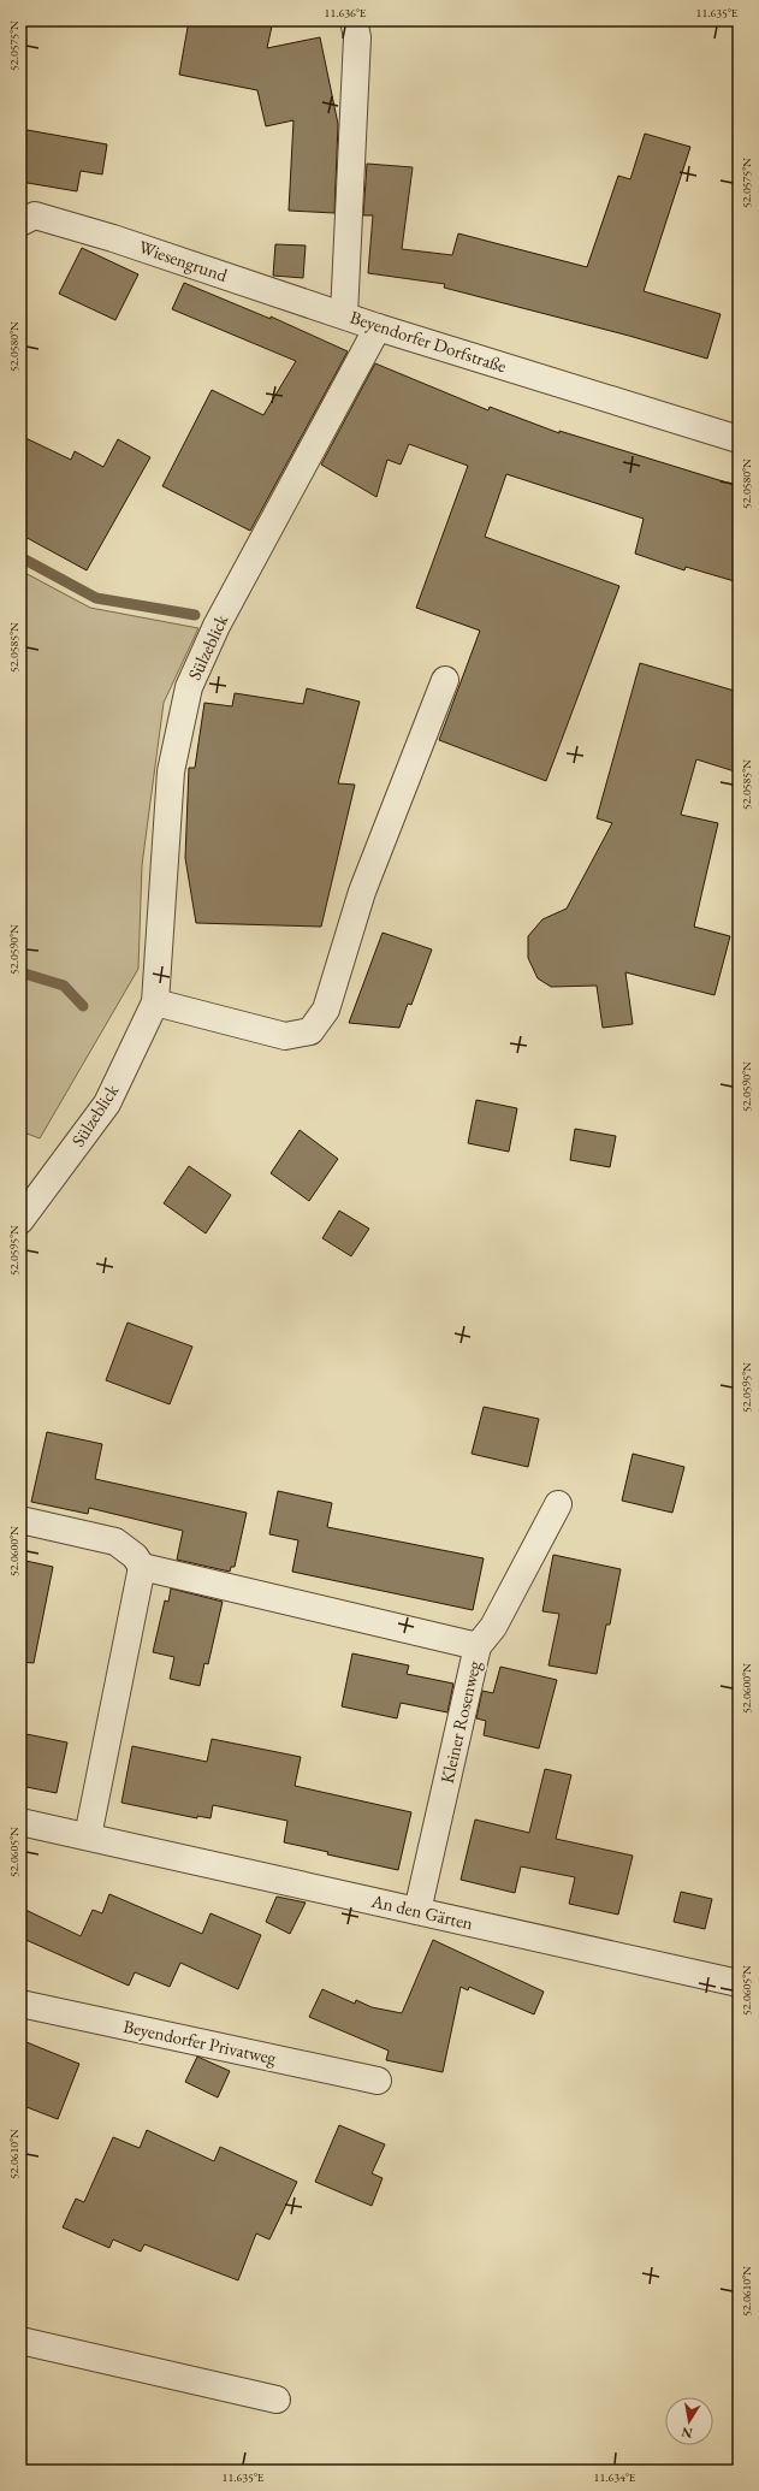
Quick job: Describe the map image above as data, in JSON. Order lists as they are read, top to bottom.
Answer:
{
  "streets": {
    "street": [
      "Wiesengrund",
      "Beyendorfer Dorfstraße",
      "Sülzeblick",
      "Kleiner Rosenweg",
      "An den Gärten",
      "Beyendorfer Privatweg"
    ]
  },
  "crossings": [
    ["Wiesengrund", "Beyendorfer Dorfstraße"],
    ["Beyendorfer Dorfstraße", "Sülzeblick"],
    ["Kleiner Rosenweg", "An den Gärten"]
  ],
  "north": "bottom",
  "coordinates": [
    "11.636°E",
    "11.635°E",
    "52.0575°N",
    "52.0580°N",
    "52.0585°N",
    "52.0590°N",
    "52.0595°N",
    "52.0600°N",
    "52.0605°N",
    "52.0610°N",
    "11.634°E"
  ]
}
